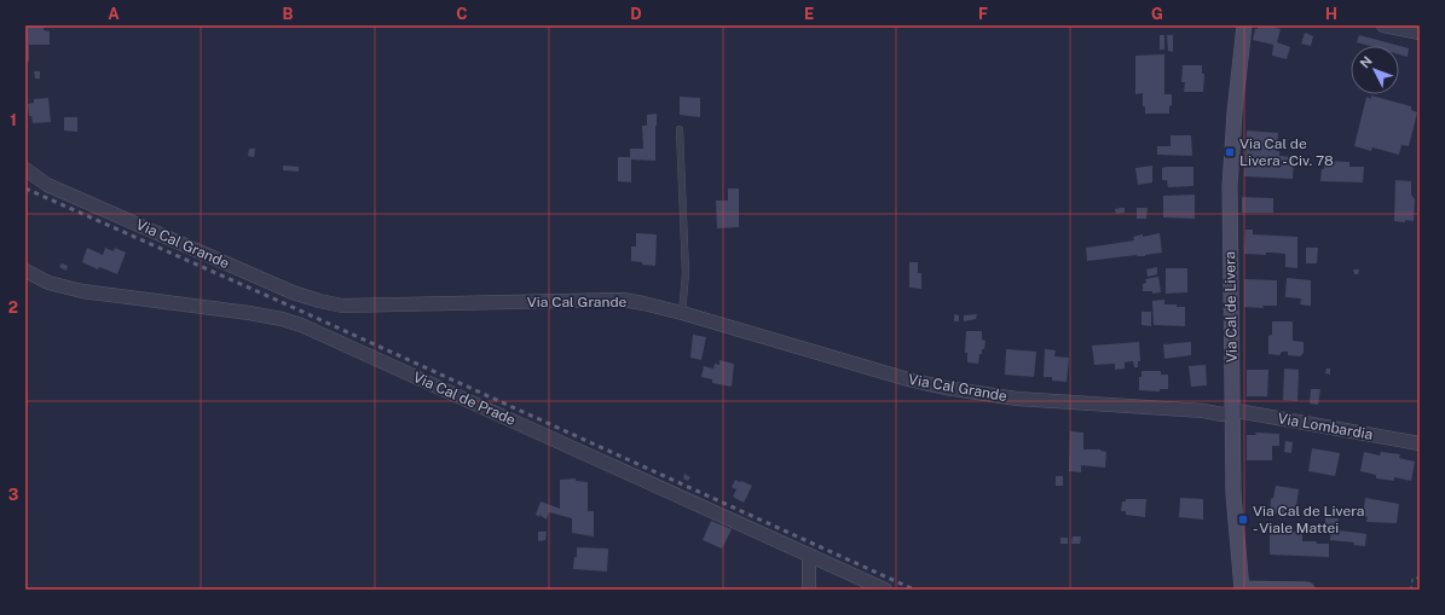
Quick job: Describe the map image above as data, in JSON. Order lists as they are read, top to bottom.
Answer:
{
  "streets": {
    "street": [
      "Via Cal Grande",
      "Via Cal de Livera",
      "Via Cal de Prade",
      "Via Lombardia"
    ]
  },
  "crossings": [
    ["Via Cal Grande", "Via Cal de Livera"],
    ["Via Cal Grande", "Via Lombardia"],
    ["Via Cal de Livera", "Via Lombardia"]
  ],
  "places": {
    "transit": ["Via Cal de Livera - Civ. 78", "Via Cal de Livera - Viale Mattei"]
  },
  "north": "top left",
  "grid": {
    "columns": [
      "A",
      "B",
      "C",
      "D",
      "E",
      "F",
      "G",
      "H"
    ],
    "rows": ["1", "2", "3"]
  }
}
